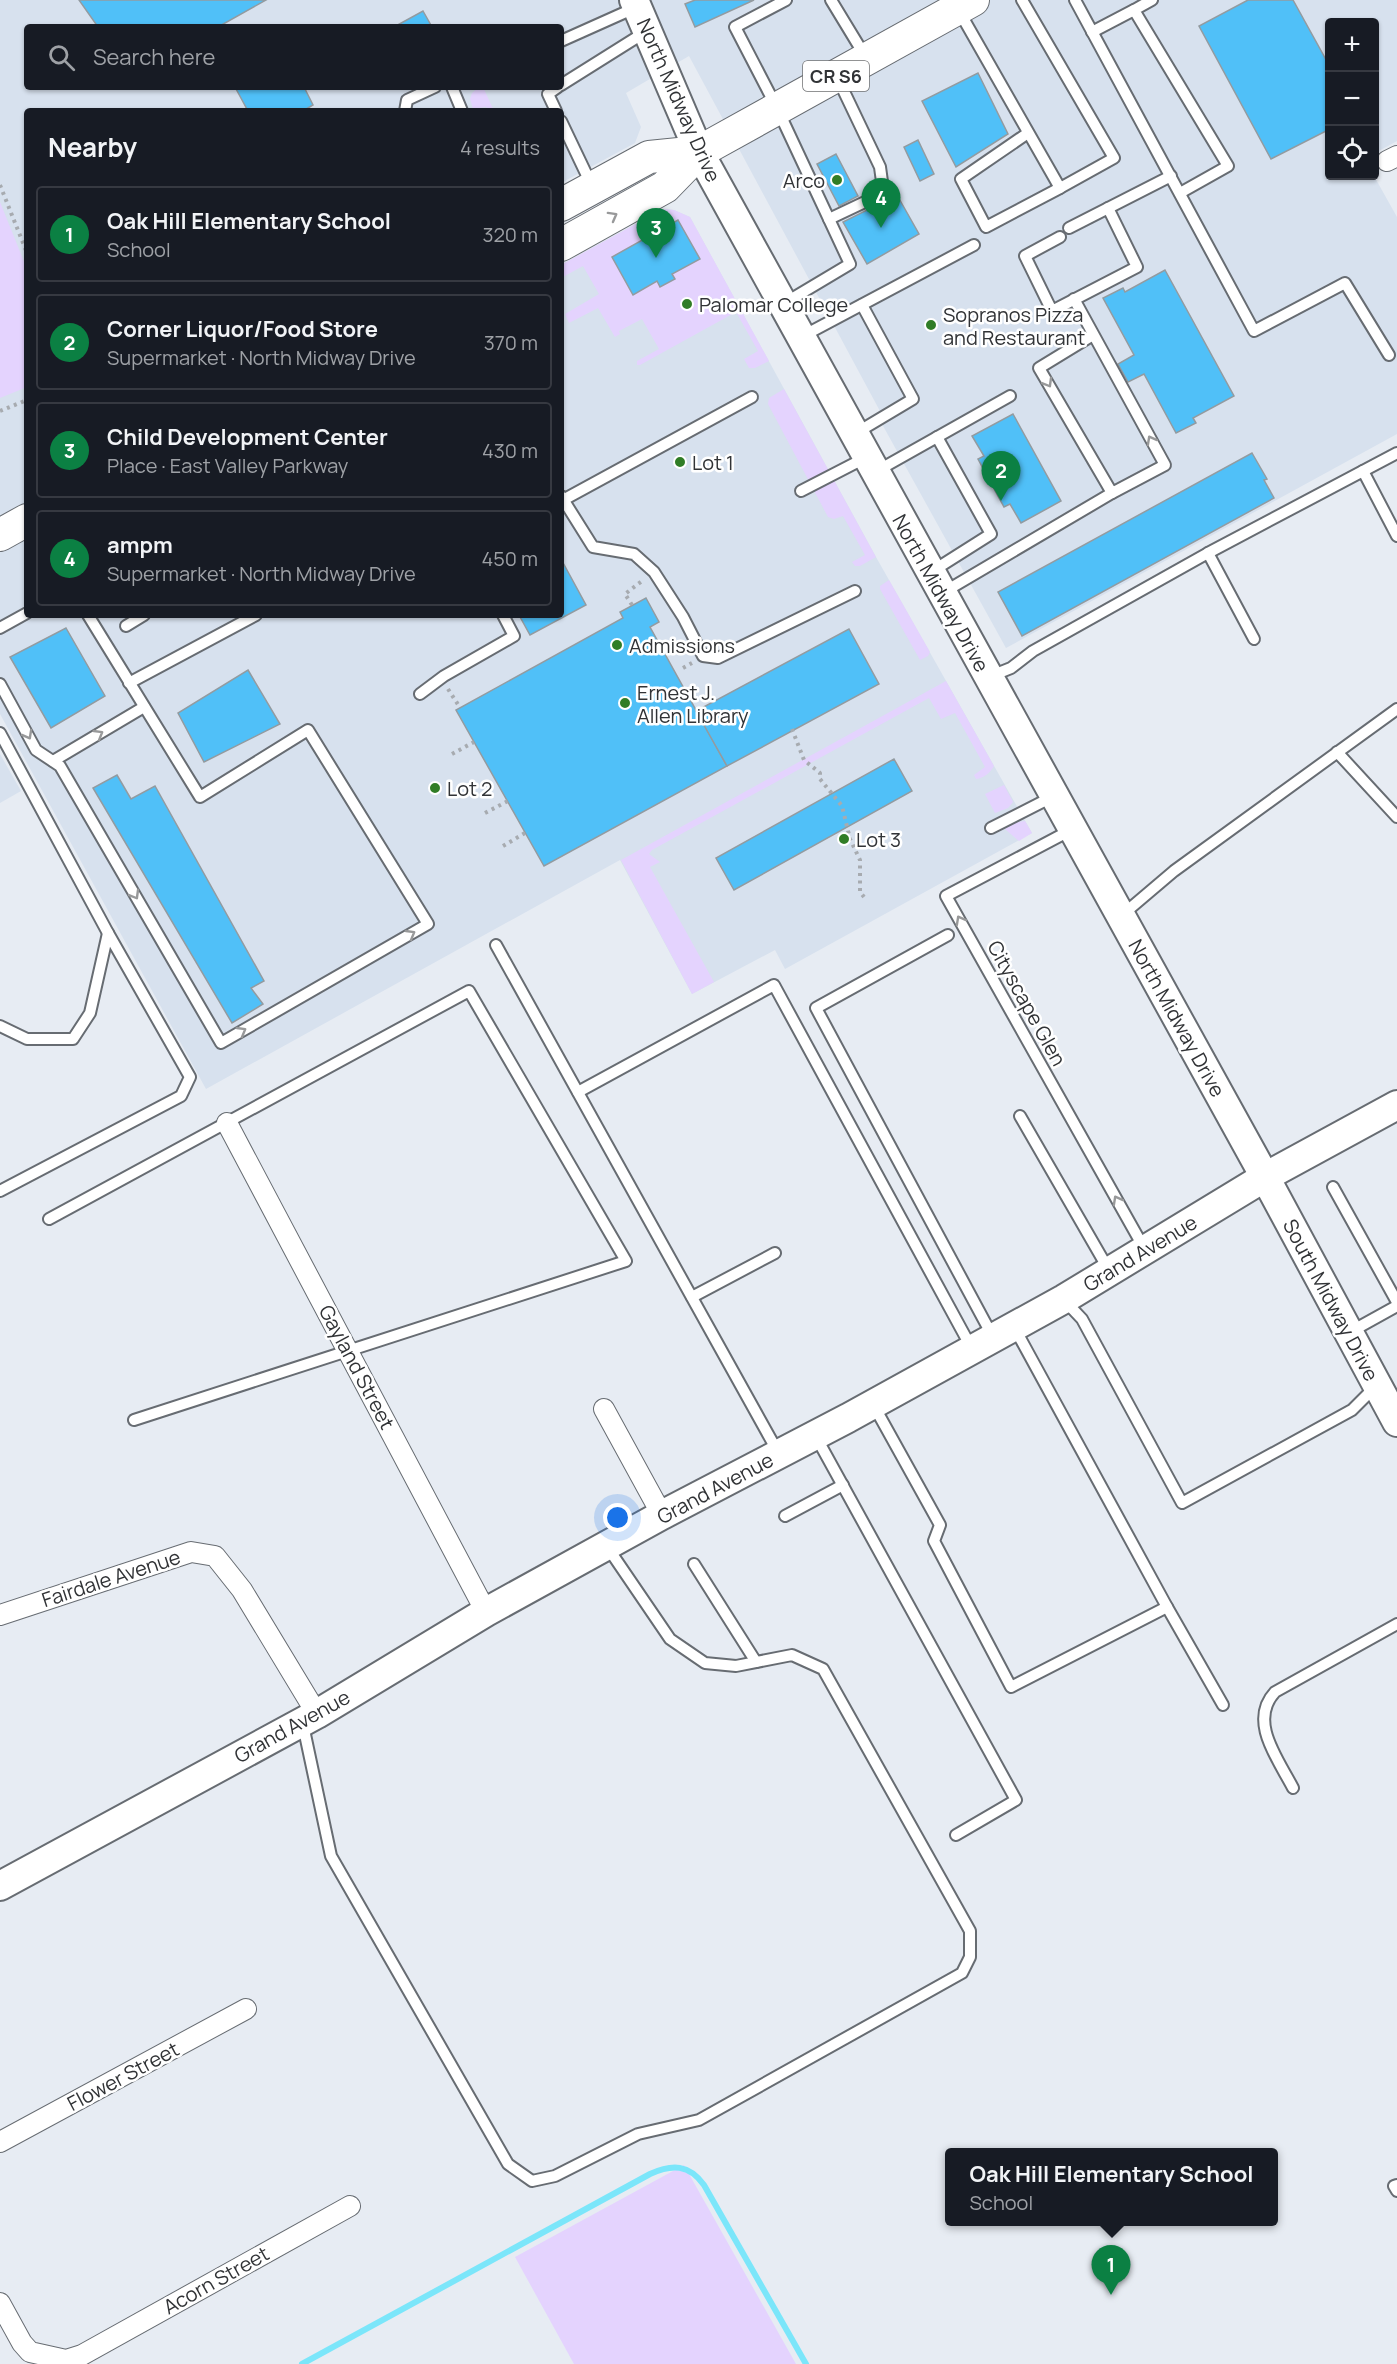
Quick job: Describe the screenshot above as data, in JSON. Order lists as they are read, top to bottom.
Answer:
{
  "streets": {
    "main road": [
      "CR S6",
      "North Midway Drive",
      "Grand Avenue",
      "South Midway Drive"
    ],
    "street": [
      "Gayland Street",
      "Fairdale Avenue",
      "Flower Street",
      "Acorn Street"
    ],
    "lane": ["Cityscape Glen"]
  },
  "crossings": [
    ["CR S6", "North Midway Drive"],
    ["North Midway Drive", "Cityscape Glen"],
    ["North Midway Drive", "Grand Avenue"],
    ["North Midway Drive", "South Midway Drive"],
    ["Cityscape Glen", "Grand Avenue"],
    ["Grand Avenue", "South Midway Drive"],
    ["Grand Avenue", "Gayland Street"],
    ["Grand Avenue", "Fairdale Avenue"]
  ],
  "places": [
    "Arco",
    "Palomar College",
    "Sopranos Pizza and Restaurant",
    "Lot 1",
    "Admissions",
    "Ernest J. Allen Library",
    "Lot 2",
    "Lot 3"
  ],
  "page": {
    "map_buttons": ["+", "−"],
    "search": "Search here",
    "heading": ["Nearby", "4 results"],
    "pins": [
      "4",
      "3",
      "2",
      "1"
    ],
    "list": [
      {
        "mark": "1",
        "name": "Oak Hill Elementary School",
        "note": "School",
        "value": "320 m"
      },
      {
        "mark": "2",
        "name": "Corner Liquor/Food Store",
        "note": "Supermarket · North Midway Drive",
        "value": "370 m"
      },
      {
        "mark": "3",
        "name": "Child Development Center",
        "note": "Place · East Valley Parkway",
        "value": "430 m"
      },
      {
        "mark": "4",
        "name": "ampm",
        "note": "Supermarket · North Midway Drive",
        "value": "450 m"
      }
    ],
    "popup": ["Oak Hill Elementary School", "School"]
  }
}
